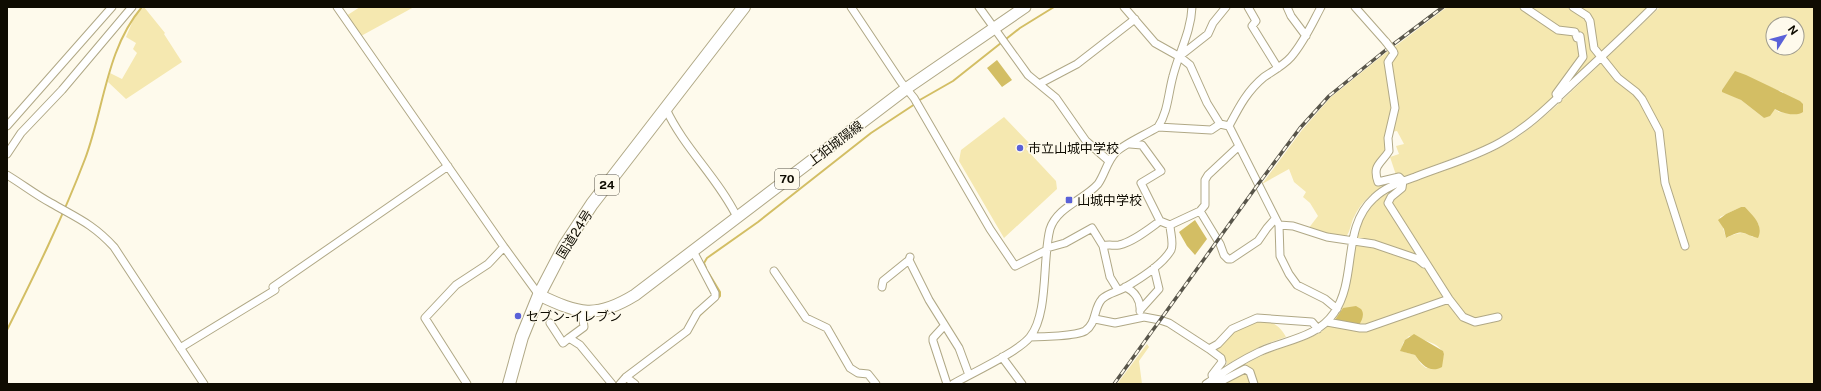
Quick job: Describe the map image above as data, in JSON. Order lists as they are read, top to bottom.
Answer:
{
  "streets": {
    "highway": ["24", "国道24号"],
    "main road": ["上狛城陽線", "70"]
  },
  "crossings": [
    ["上狛城陽線", "国道24号"]
  ],
  "places": {
    "other": ["市立山城中学校", "セブン-イレブン"],
    "transit": ["山城中学校"]
  },
  "north": "top right"
}
